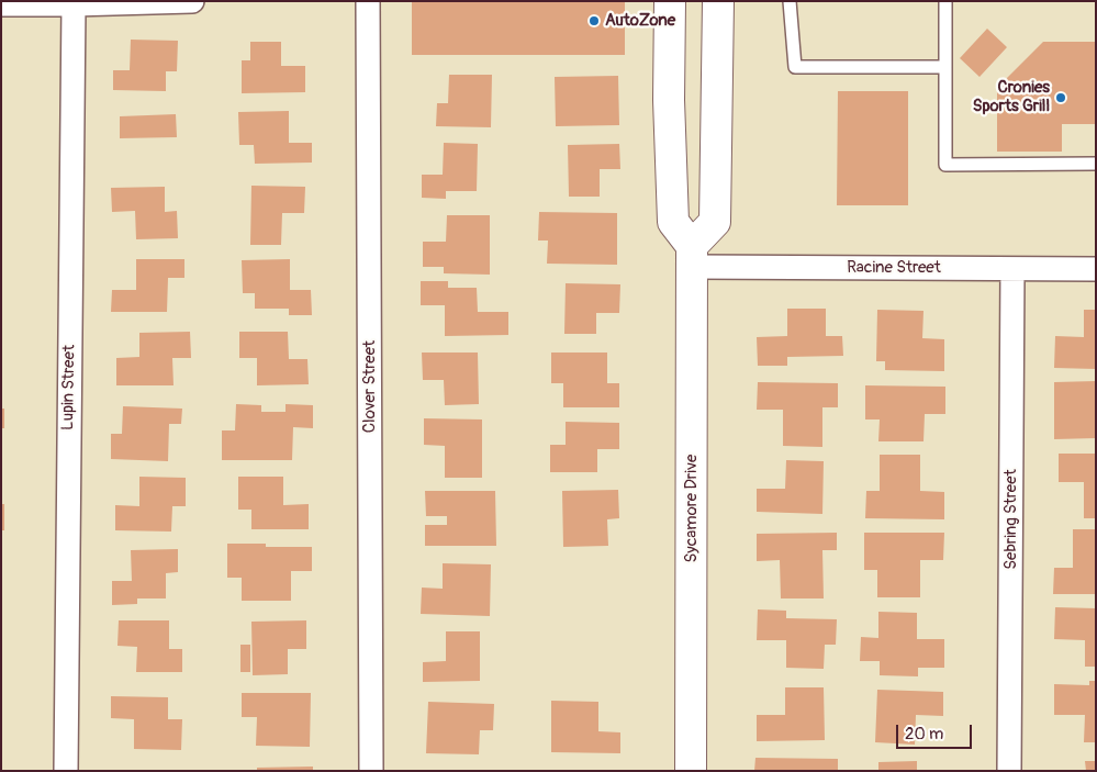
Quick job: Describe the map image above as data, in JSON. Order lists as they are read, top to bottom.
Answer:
{
  "streets": {
    "main road": ["Sycamore Drive"],
    "street": [
      "Racine Street",
      "Clover Street",
      "Lupin Street",
      "Sebring Street"
    ]
  },
  "crossings": [
    ["Racine Street", "Sycamore Drive"],
    ["Racine Street", "Sebring Street"]
  ],
  "places": ["AutoZone", "Cronies Sports Grill"],
  "scale_bar": "20 m"
}
